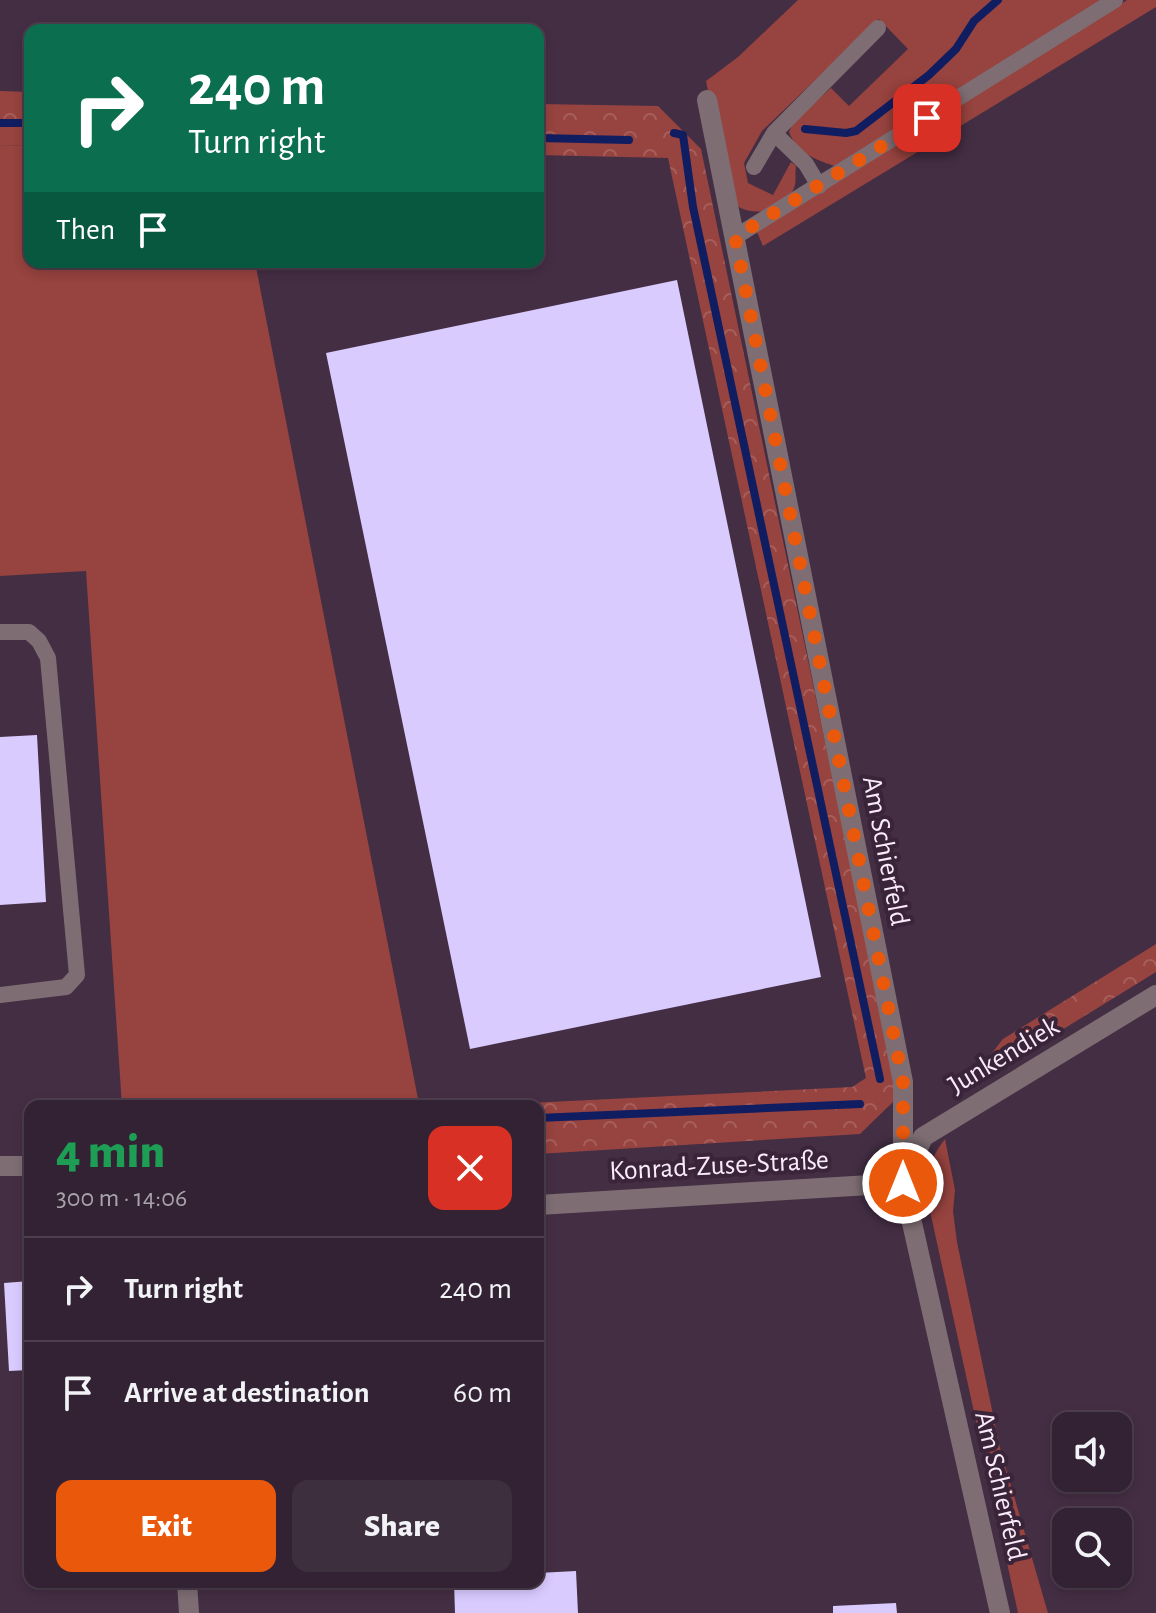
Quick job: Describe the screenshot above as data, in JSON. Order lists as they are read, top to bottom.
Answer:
{
  "streets": {
    "street": ["Am Schierfeld", "Junkendiek", "Konrad-Zuse-Straße"]
  },
  "crossings": [
    ["Am Schierfeld", "Junkendiek"],
    ["Am Schierfeld", "Konrad-Zuse-Straße"],
    ["Junkendiek", "Konrad-Zuse-Straße"]
  ],
  "page": {
    "turn": ["240 m", "Turn right"],
    "then": "Then",
    "heading": ["4 min", "300 m · 14:06"],
    "list": [
      {
        "name": "Turn right",
        "value": "240 m"
      },
      {
        "name": "Arrive at destination",
        "value": "60 m"
      }
    ],
    "buttons": ["Exit", "Share"]
  }
}
